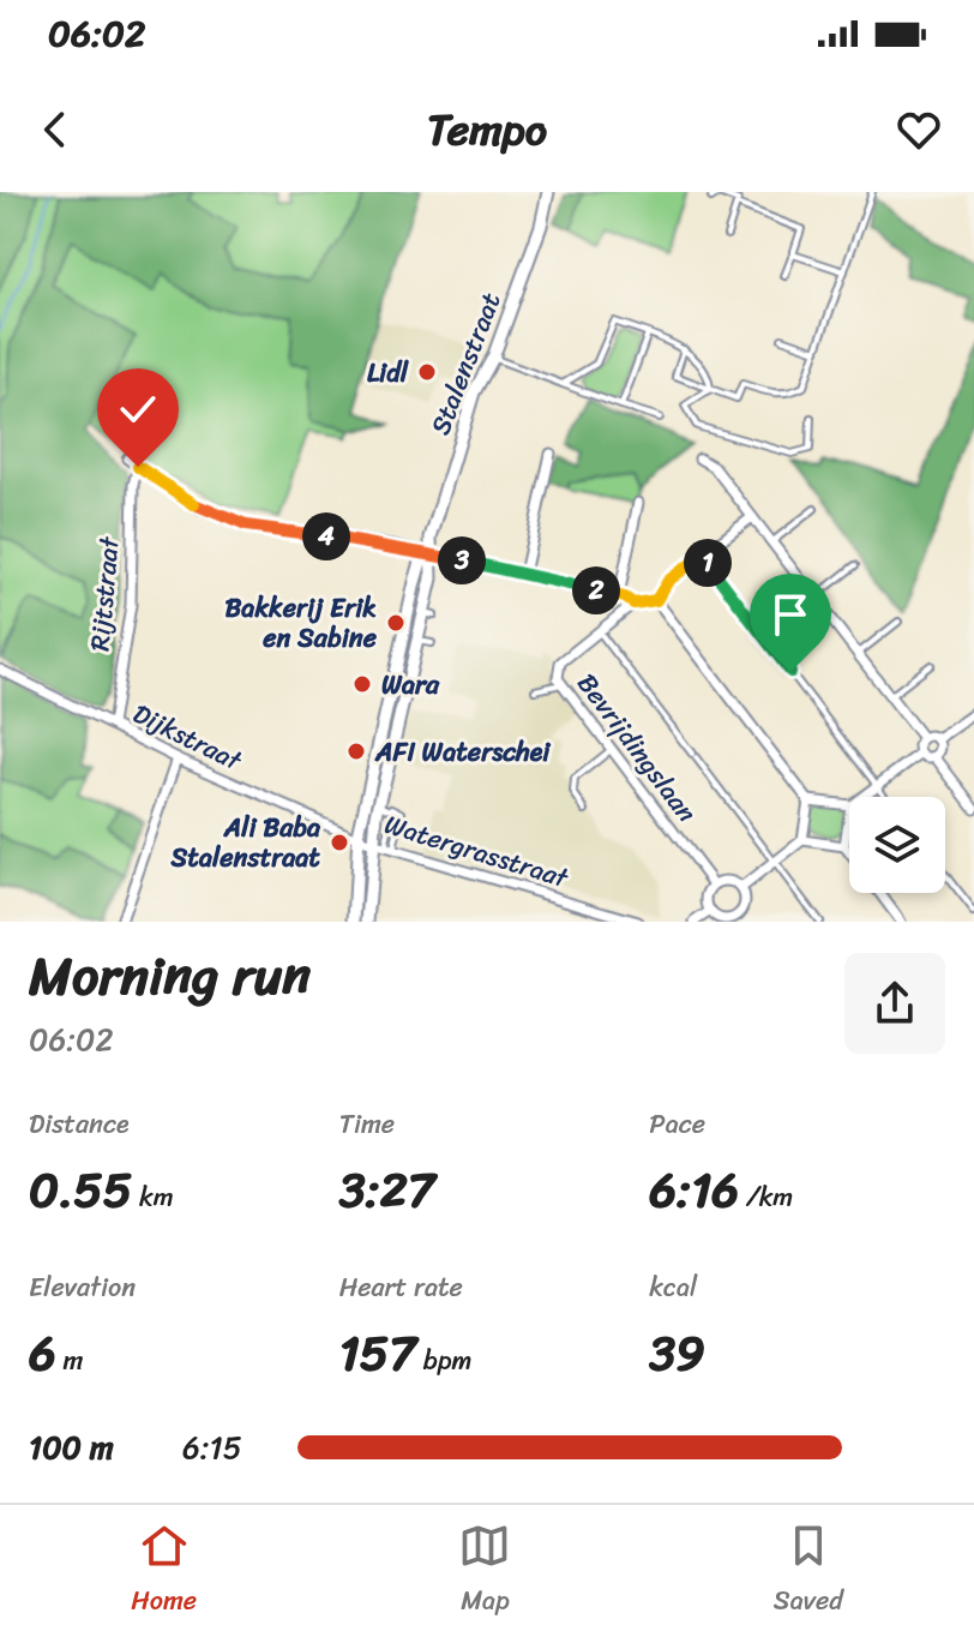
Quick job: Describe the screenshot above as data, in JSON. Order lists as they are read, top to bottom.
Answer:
{
  "streets": {
    "street": [
      "Stalenstraat",
      "Rijtstraat",
      "Dijkstraat",
      "Bevrijdingslaan",
      "Watergrasstraat"
    ]
  },
  "crossings": [
    ["Stalenstraat", "Dijkstraat"],
    ["Stalenstraat", "Watergrasstraat"],
    ["Rijtstraat", "Dijkstraat"],
    ["Dijkstraat", "Watergrasstraat"]
  ],
  "places": [
    "Lidl",
    "Bakkerij Erik en Sabine",
    "Wara",
    "AFI Waterschei",
    "Ali Baba Stalenstraat"
  ],
  "page": {
    "status": "06:02",
    "header": "Tempo",
    "pins": [
      "4",
      "3",
      "1",
      "2"
    ],
    "heading": ["Morning run", "06:02"],
    "stats": [
      ["Distance", "0.55 km"],
      ["Time", "3:27"],
      ["Pace", "6:16 /km"],
      ["Elevation", "6 m"],
      ["Heart rate", "157 bpm"],
      ["kcal", "39"]
    ],
    "list": [
      {
        "name": "100 m",
        "note": "6:15"
      }
    ],
    "tabs": ["Home", "Map", "Saved"]
  }
}
